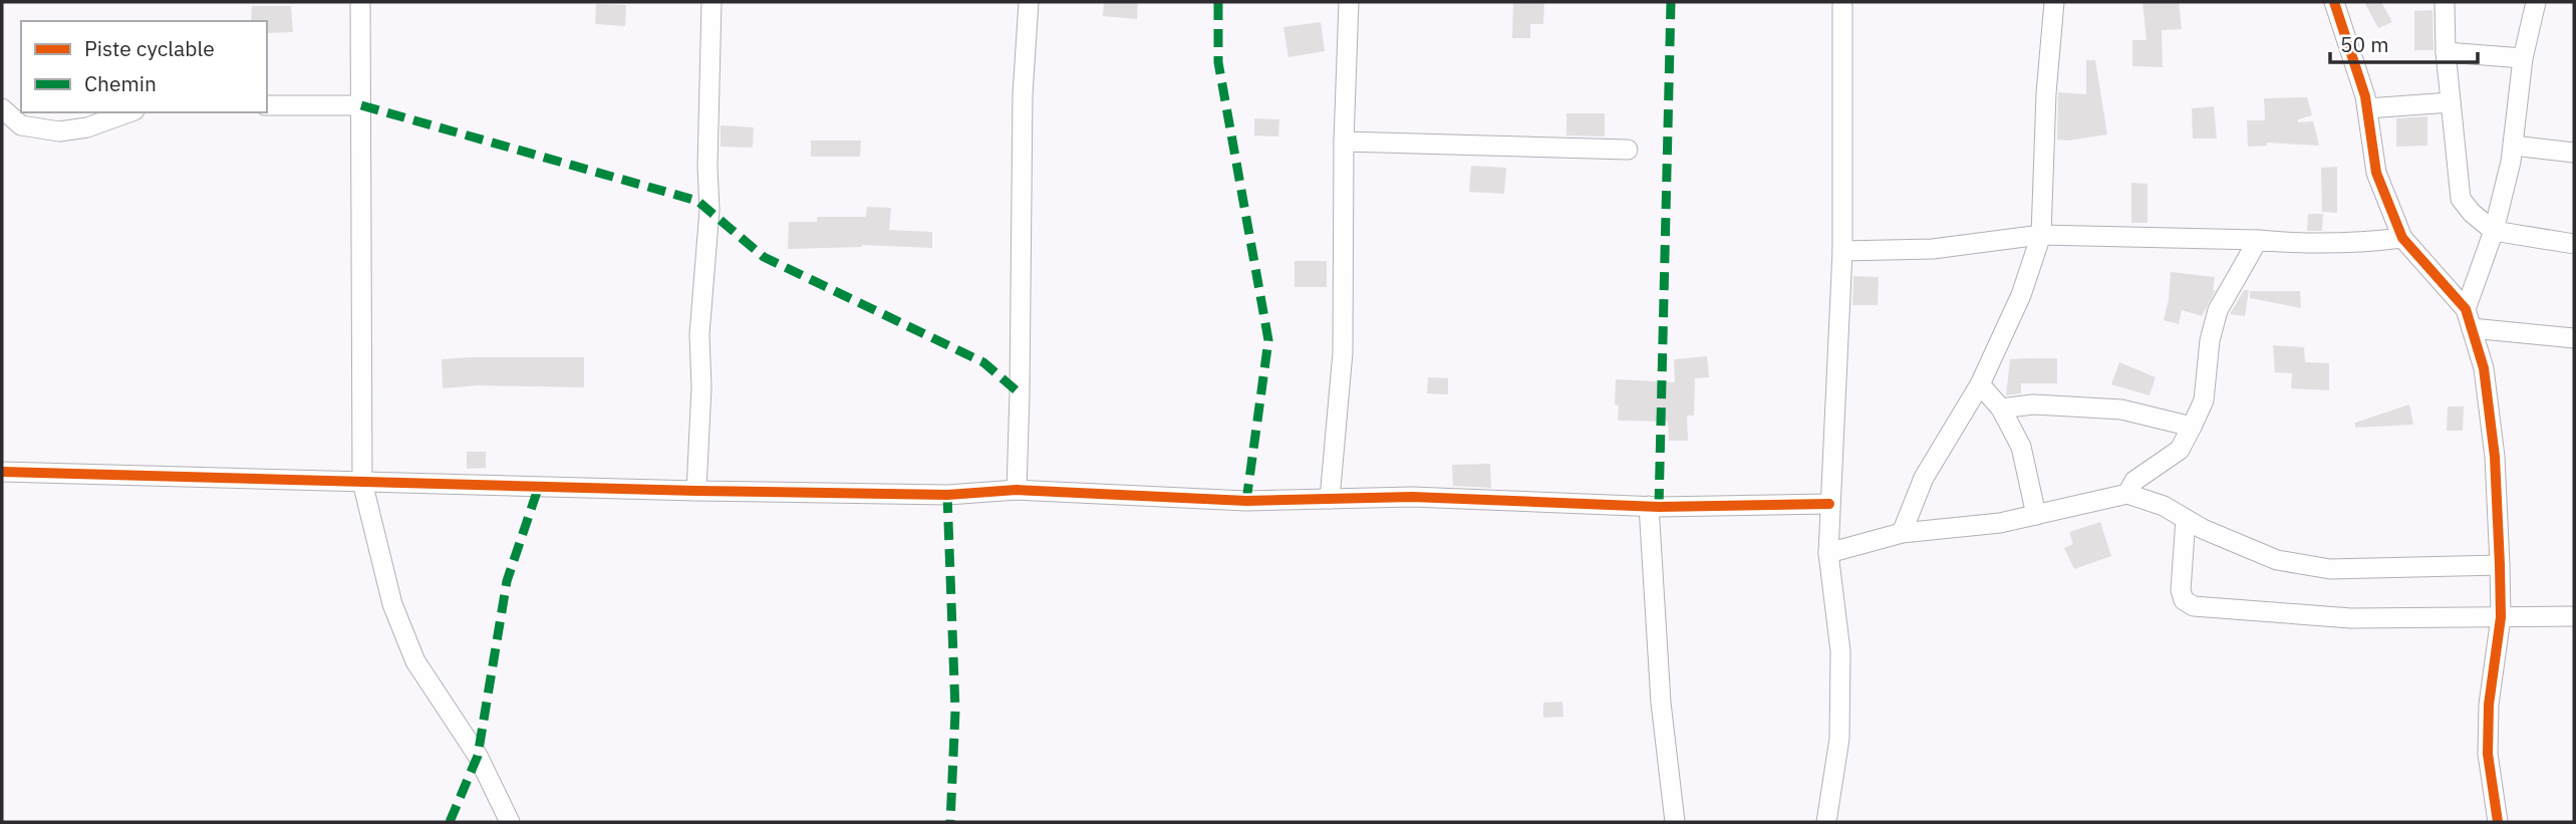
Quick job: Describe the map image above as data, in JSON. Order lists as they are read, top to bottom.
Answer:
{
  "legend": ["Piste cyclable", "Chemin"],
  "scale_bar": "50 m"
}
